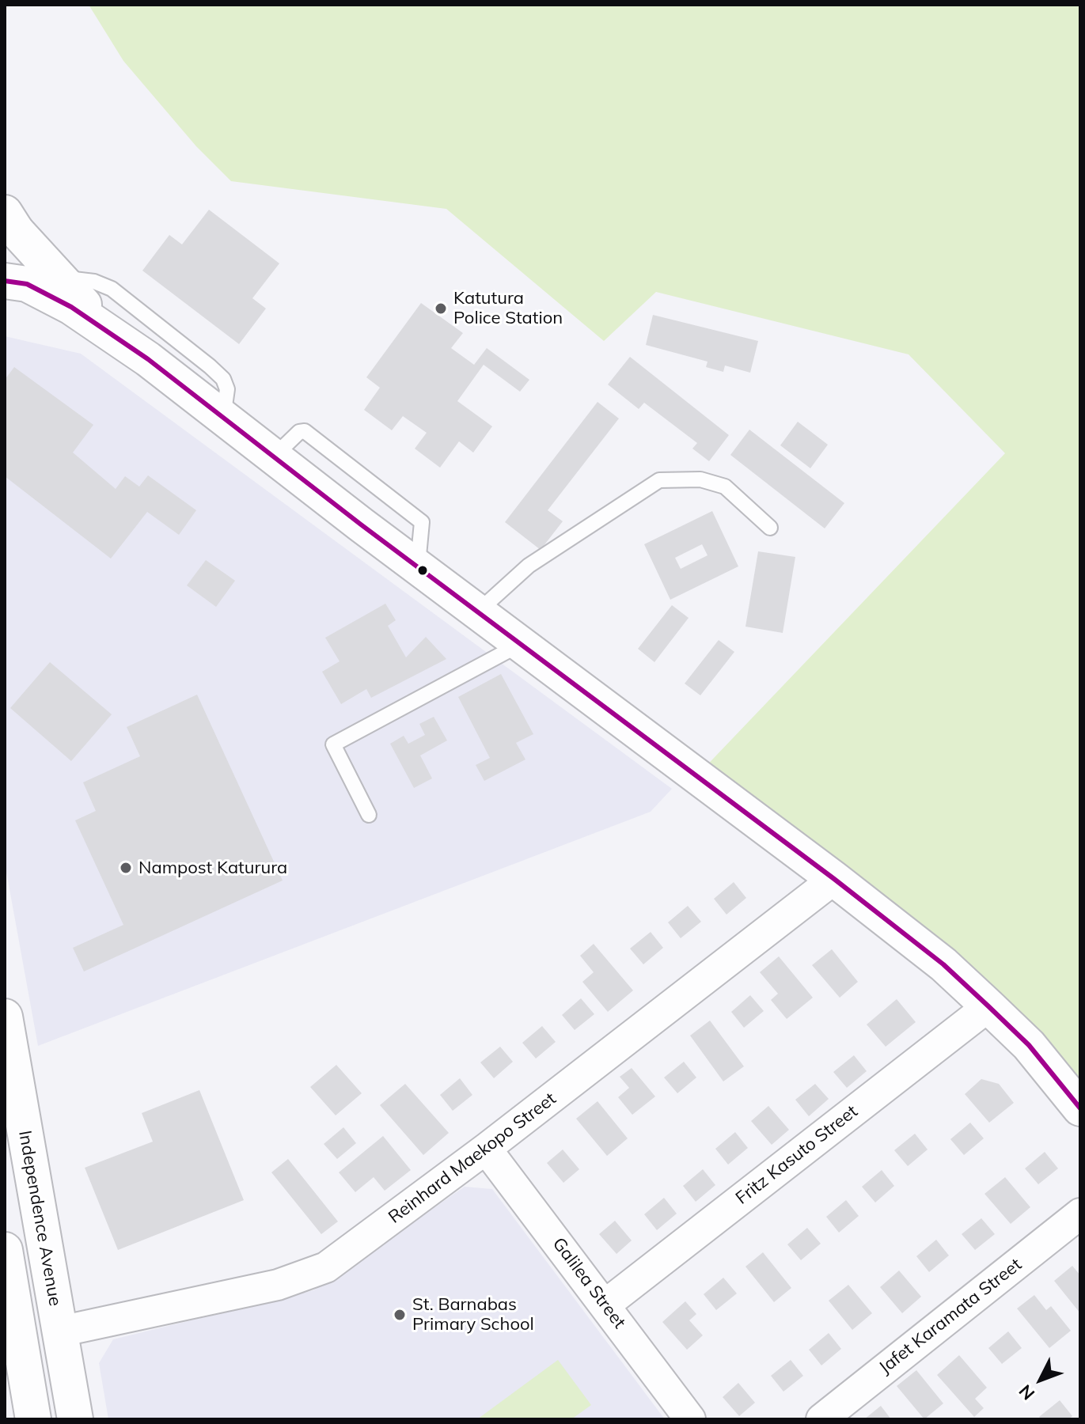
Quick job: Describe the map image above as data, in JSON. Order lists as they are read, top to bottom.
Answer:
{
  "streets": {
    "street": [
      "Fritz Kasuto Street",
      "Reinhard Maekopo Street",
      "Independence Avenue",
      "Galilea Street",
      "Jafet Karamata Street"
    ]
  },
  "crossings": [
    ["Fritz Kasuto Street", "Galilea Street"],
    ["Reinhard Maekopo Street", "Independence Avenue"],
    ["Reinhard Maekopo Street", "Galilea Street"]
  ],
  "places": ["Katutura Police Station", "Nampost Katurura", "St. Barnabas Primary School"],
  "north": "bottom left"
}
